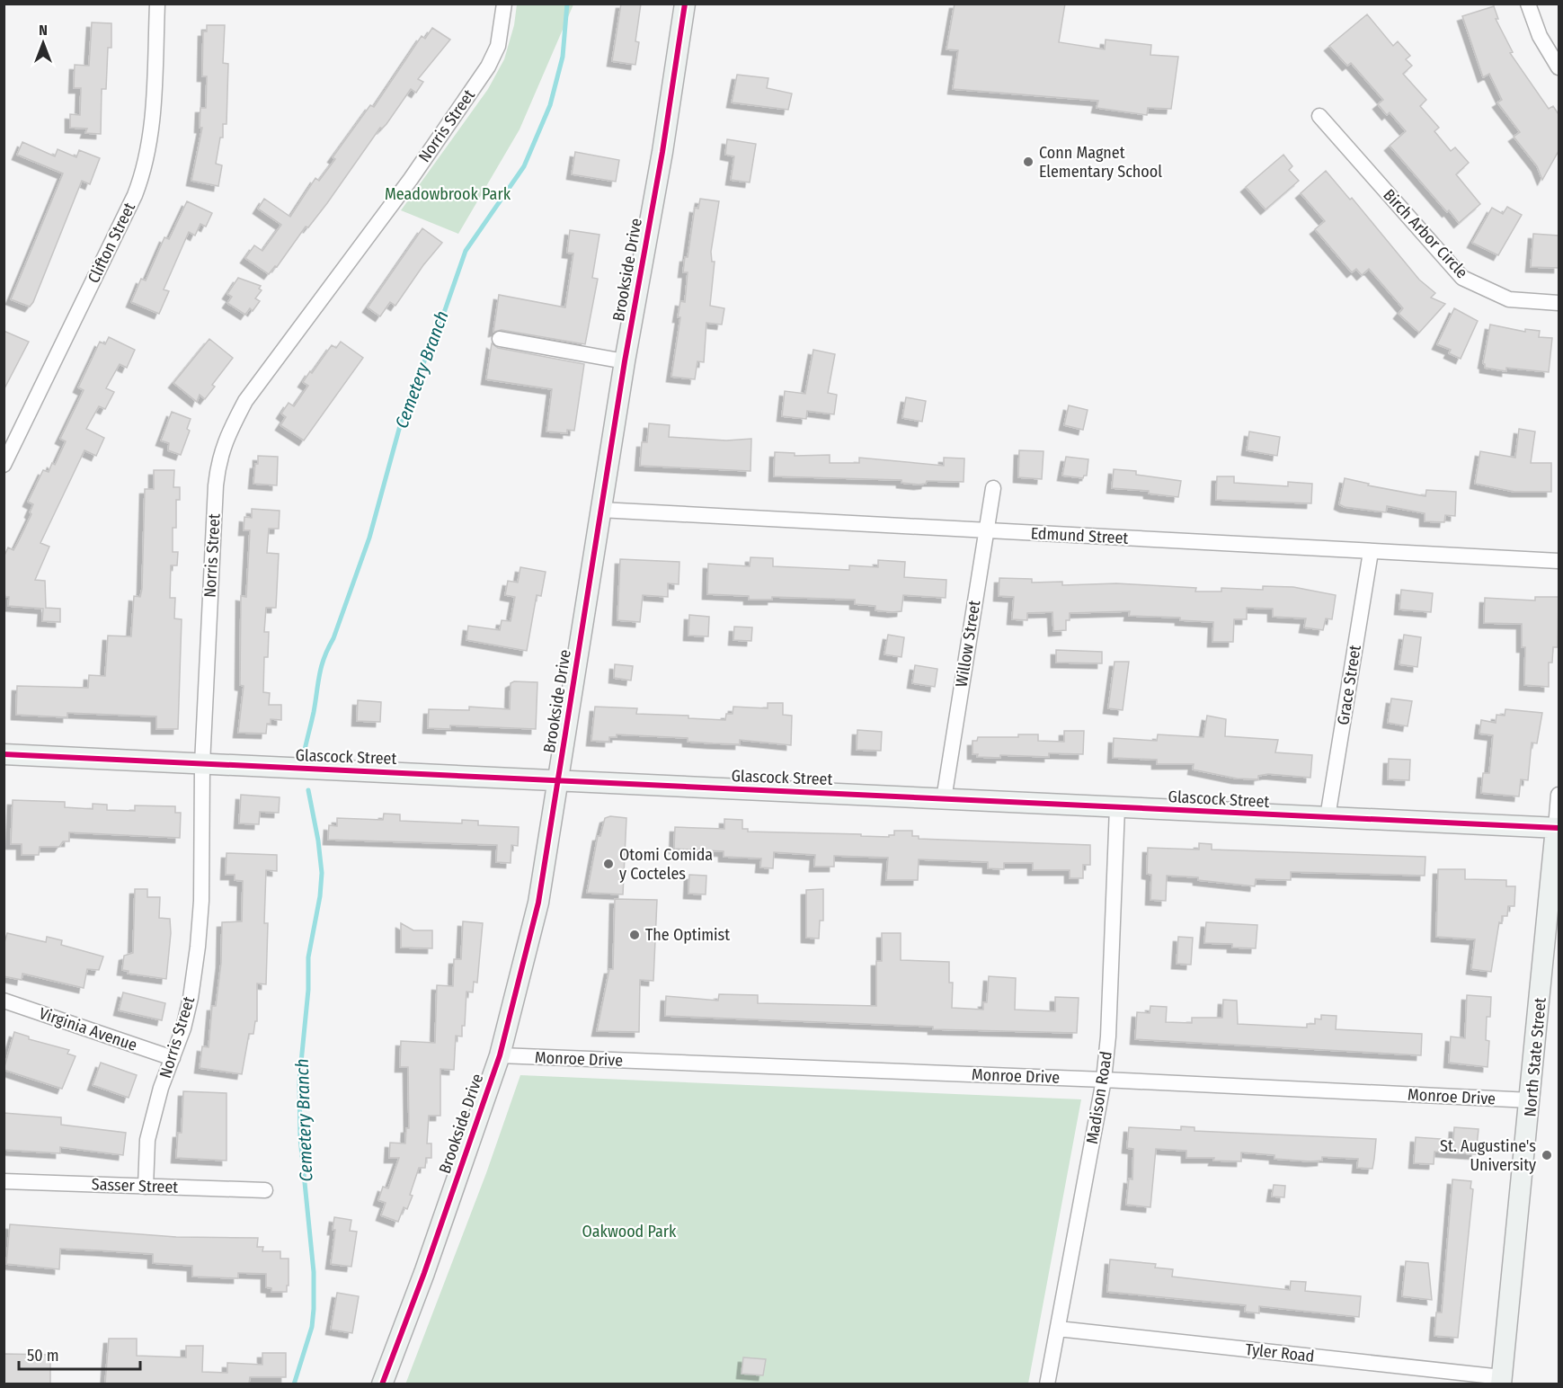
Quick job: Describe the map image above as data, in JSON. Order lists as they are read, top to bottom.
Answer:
{
  "streets": {
    "street": [
      "Norris Street",
      "Birch Arbor Circle",
      "Clifton Street",
      "Brookside Drive",
      "Edmund Street",
      "Willow Street",
      "Grace Street",
      "Glascock Street",
      "Virginia Avenue",
      "North State Street",
      "Monroe Drive",
      "Madison Road",
      "Sasser Street",
      "Tyler Road"
    ]
  },
  "crossings": [
    ["Norris Street", "Glascock Street"],
    ["Norris Street", "Virginia Avenue"],
    ["Norris Street", "Sasser Street"],
    ["Brookside Drive", "Edmund Street"],
    ["Brookside Drive", "Glascock Street"],
    ["Brookside Drive", "Monroe Drive"],
    ["Edmund Street", "Willow Street"],
    ["Edmund Street", "Grace Street"],
    ["Willow Street", "Glascock Street"],
    ["Grace Street", "Glascock Street"],
    ["Glascock Street", "North State Street"],
    ["Glascock Street", "Madison Road"],
    ["North State Street", "Monroe Drive"],
    ["North State Street", "Tyler Road"],
    ["Monroe Drive", "Madison Road"],
    ["Madison Road", "Tyler Road"]
  ],
  "water": ["Cemetery Branch"],
  "parks": ["Meadowbrook Park", "Oakwood Park"],
  "places": [
    "Conn Magnet Elementary School",
    "Otomi Comida y Cocteles",
    "The Optimist",
    "St. Augustine's University"
  ],
  "scale_bar": "50 m",
  "north": "top"
}
